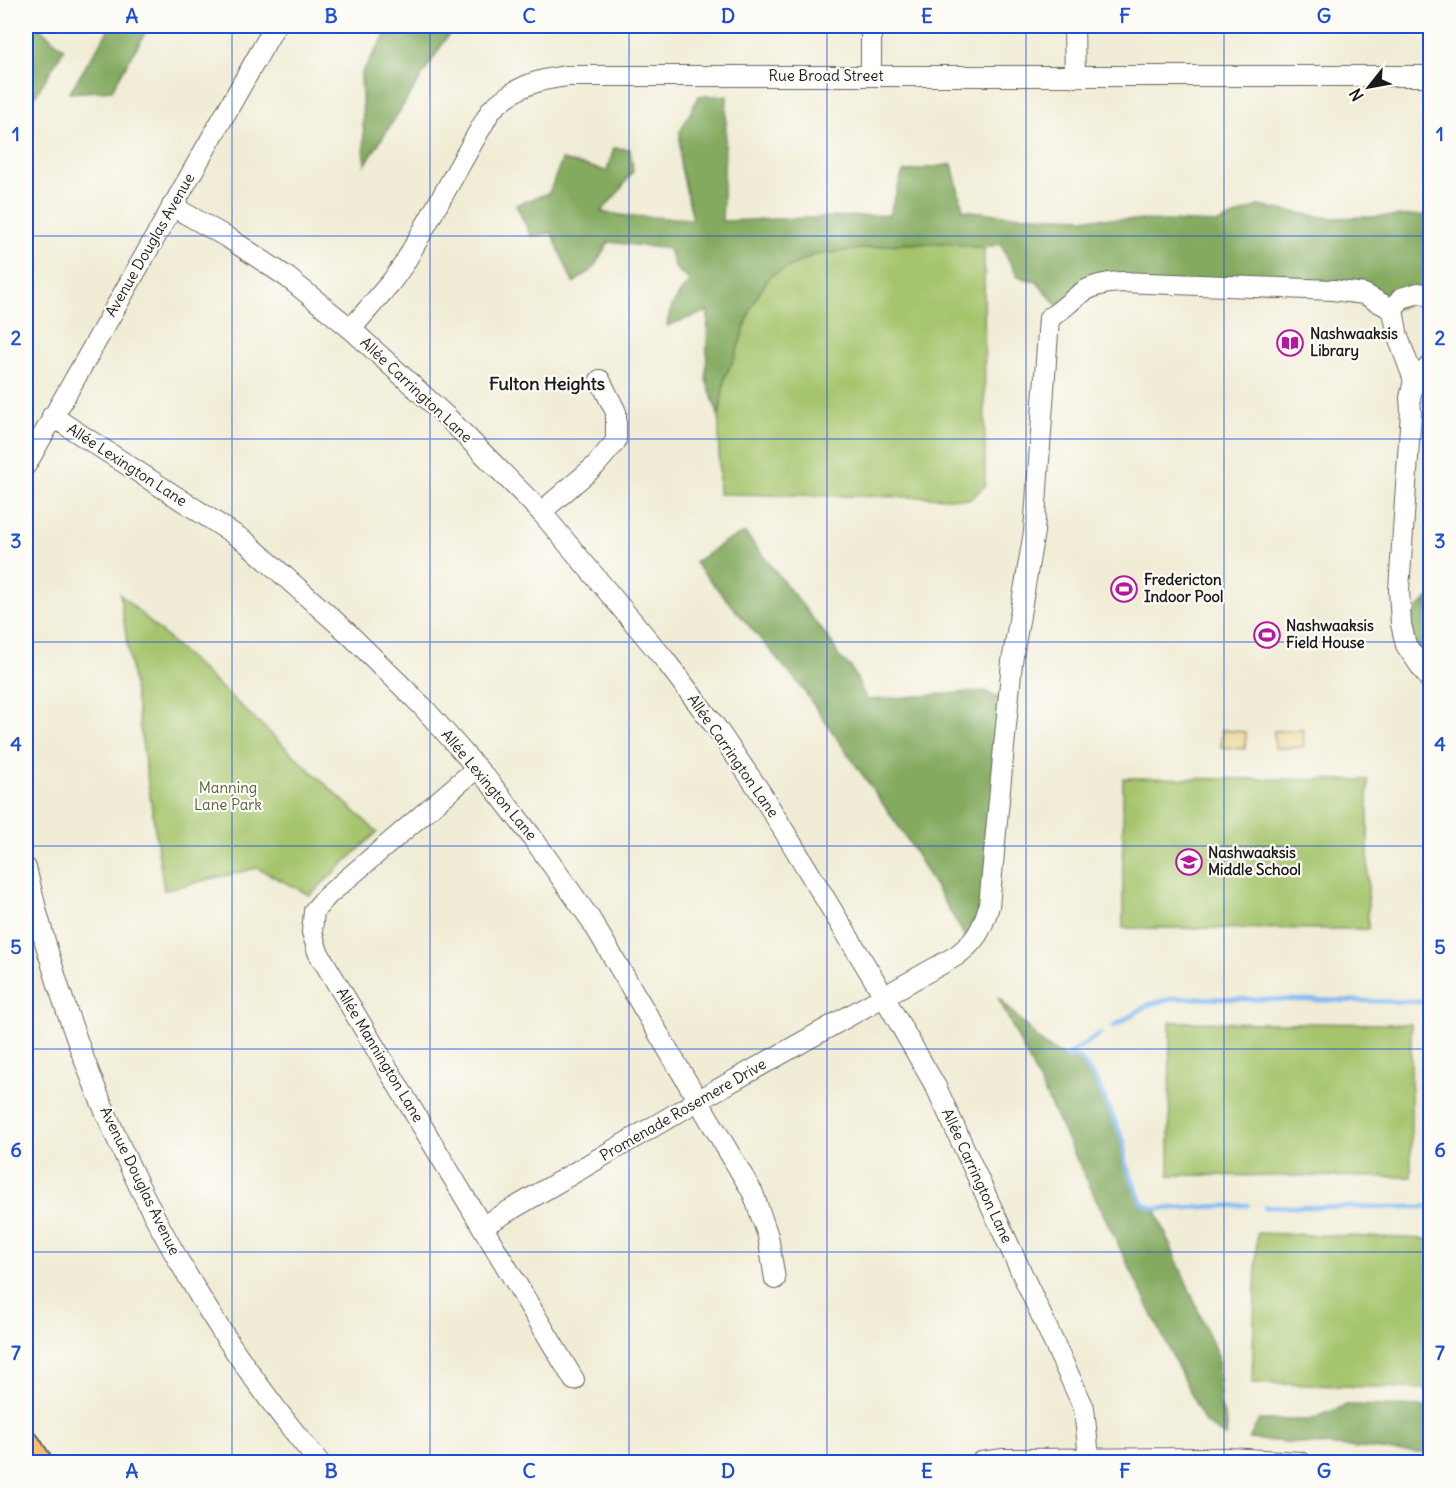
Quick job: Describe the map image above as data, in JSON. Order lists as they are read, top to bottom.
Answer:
{
  "streets": {
    "street": [
      "Rue Broad Street",
      "Avenue Douglas Avenue",
      "Allée Carrington Lane",
      "Allée Lexington Lane",
      "Allée Mannington Lane",
      "Promenade Rosemere Drive"
    ]
  },
  "crossings": [
    ["Rue Broad Street", "Allée Carrington Lane"],
    ["Avenue Douglas Avenue", "Allée Carrington Lane"],
    ["Avenue Douglas Avenue", "Allée Lexington Lane"],
    ["Allée Carrington Lane", "Promenade Rosemere Drive"],
    ["Allée Lexington Lane", "Allée Mannington Lane"],
    ["Allée Lexington Lane", "Promenade Rosemere Drive"],
    ["Allée Mannington Lane", "Promenade Rosemere Drive"]
  ],
  "districts": ["Fulton Heights"],
  "parks": ["Manning Lane Park"],
  "places": {
    "library": ["Nashwaaksis Library"],
    "sports": ["Fredericton Indoor Pool", "Nashwaaksis Field House"],
    "school or university": ["Nashwaaksis Middle School"]
  },
  "north": "bottom left",
  "grid": {
    "columns": [
      "A",
      "B",
      "C",
      "D",
      "E",
      "F",
      "G"
    ],
    "rows": [
      "1",
      "2",
      "3",
      "4",
      "5",
      "6",
      "7"
    ]
  }
}
